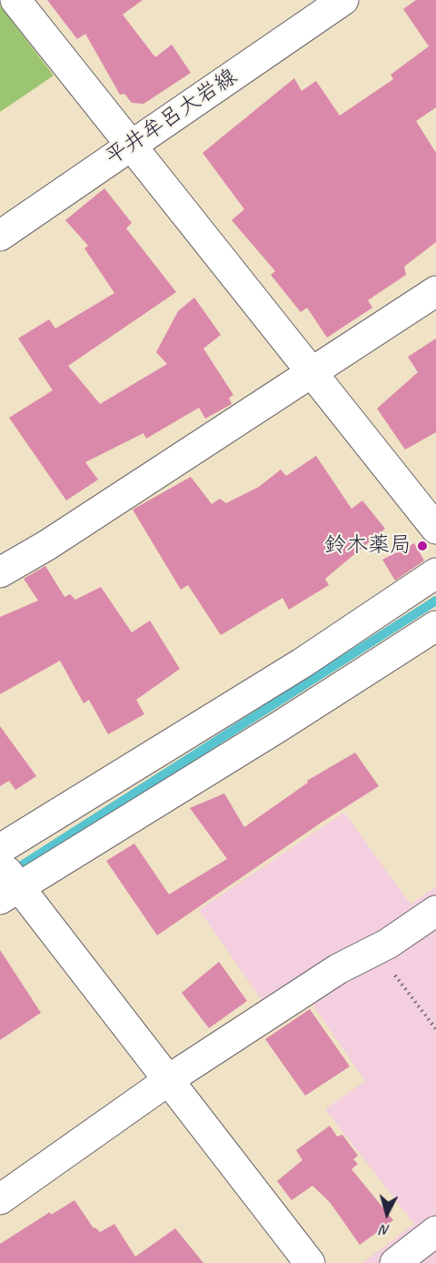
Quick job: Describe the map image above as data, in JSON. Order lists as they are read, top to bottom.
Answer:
{
  "streets": {
    "street": ["平井牟呂大岩線"]
  },
  "places": ["鈴木薬局"],
  "north": "bottom"
}
